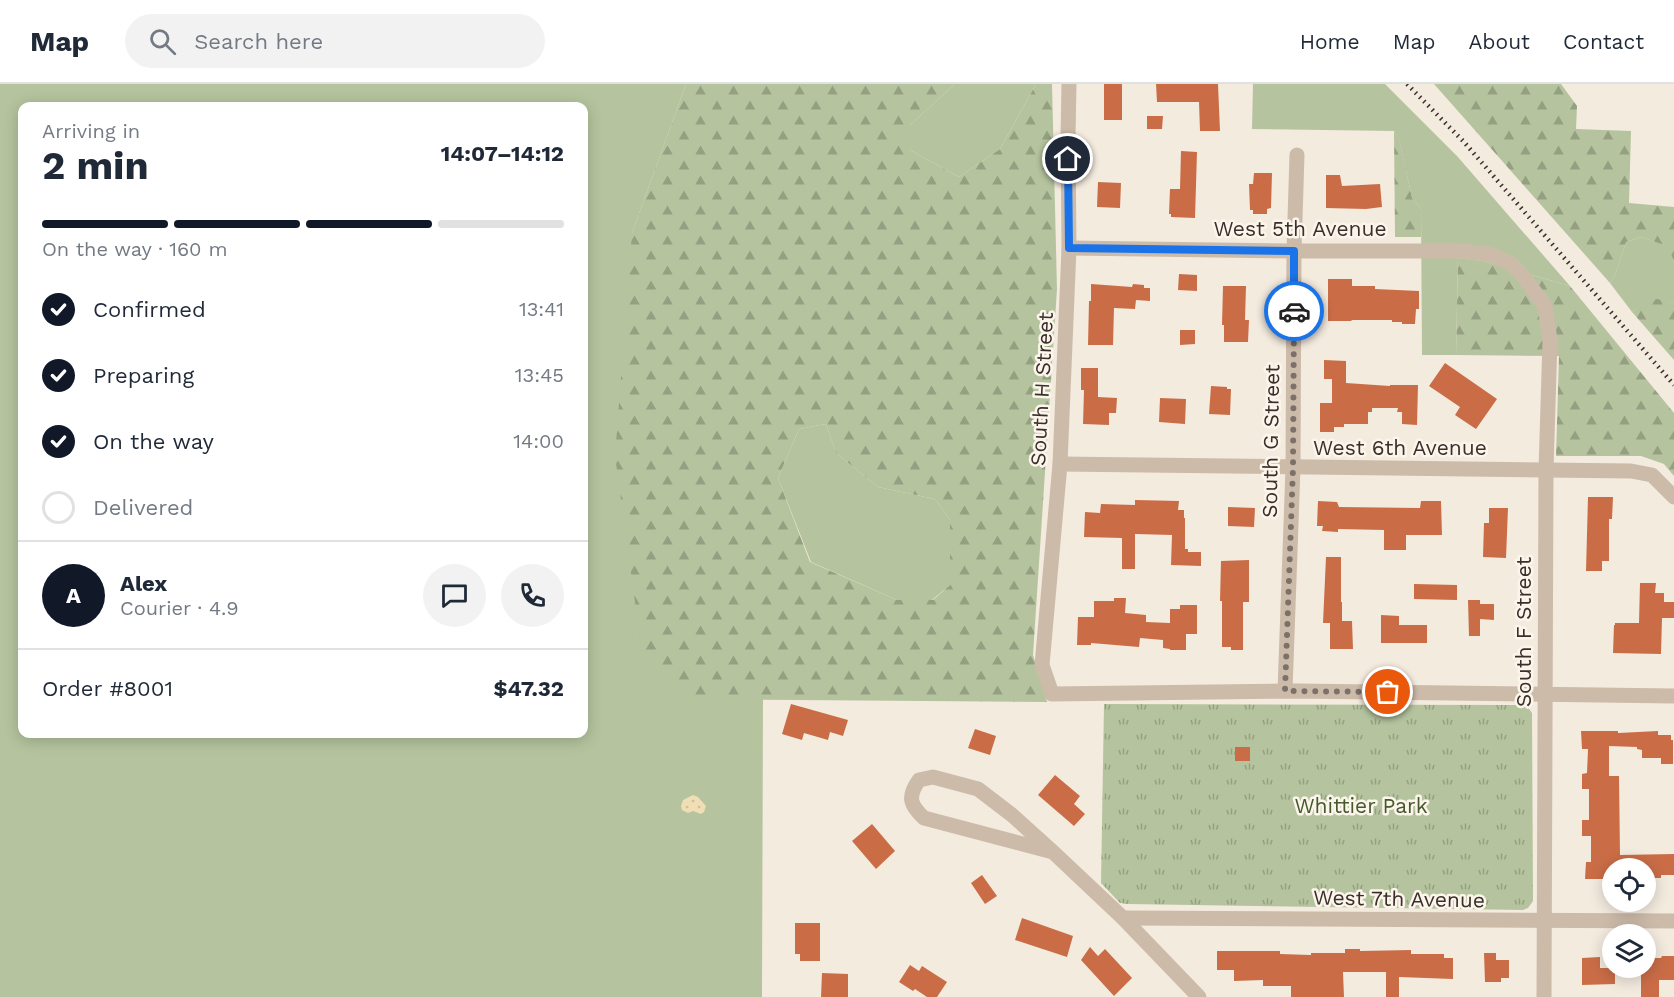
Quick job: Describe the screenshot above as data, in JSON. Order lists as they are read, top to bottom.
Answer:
{
  "streets": {
    "street": [
      "West 5th Avenue",
      "South H Street",
      "South G Street",
      "West 6th Avenue",
      "South F Street",
      "West 7th Avenue"
    ]
  },
  "crossings": [
    ["West 5th Avenue", "South H Street"],
    ["West 5th Avenue", "South G Street"],
    ["West 5th Avenue", "South F Street"],
    ["South H Street", "South G Street"],
    ["South H Street", "West 6th Avenue"],
    ["South G Street", "West 6th Avenue"],
    ["West 6th Avenue", "South F Street"],
    ["South F Street", "West 7th Avenue"]
  ],
  "parks": ["Whittier Park"],
  "page": {
    "header": "Map",
    "search": "Search here",
    "nav": [
      "Home",
      "Map",
      "About",
      "Contact"
    ],
    "heading": ["2 min", "Arriving in", "14:07–14:12"],
    "panel": [
      "Alex",
      "Courier · 4.9",
      "Order #8001",
      "$47.32"
    ],
    "bar": "On the way · 160 m",
    "list": [
      ["Confirmed", "13:41"],
      ["Preparing", "13:45"],
      ["On the way", "14:00"],
      "Delivered"
    ],
    "round": "A"
  }
}
